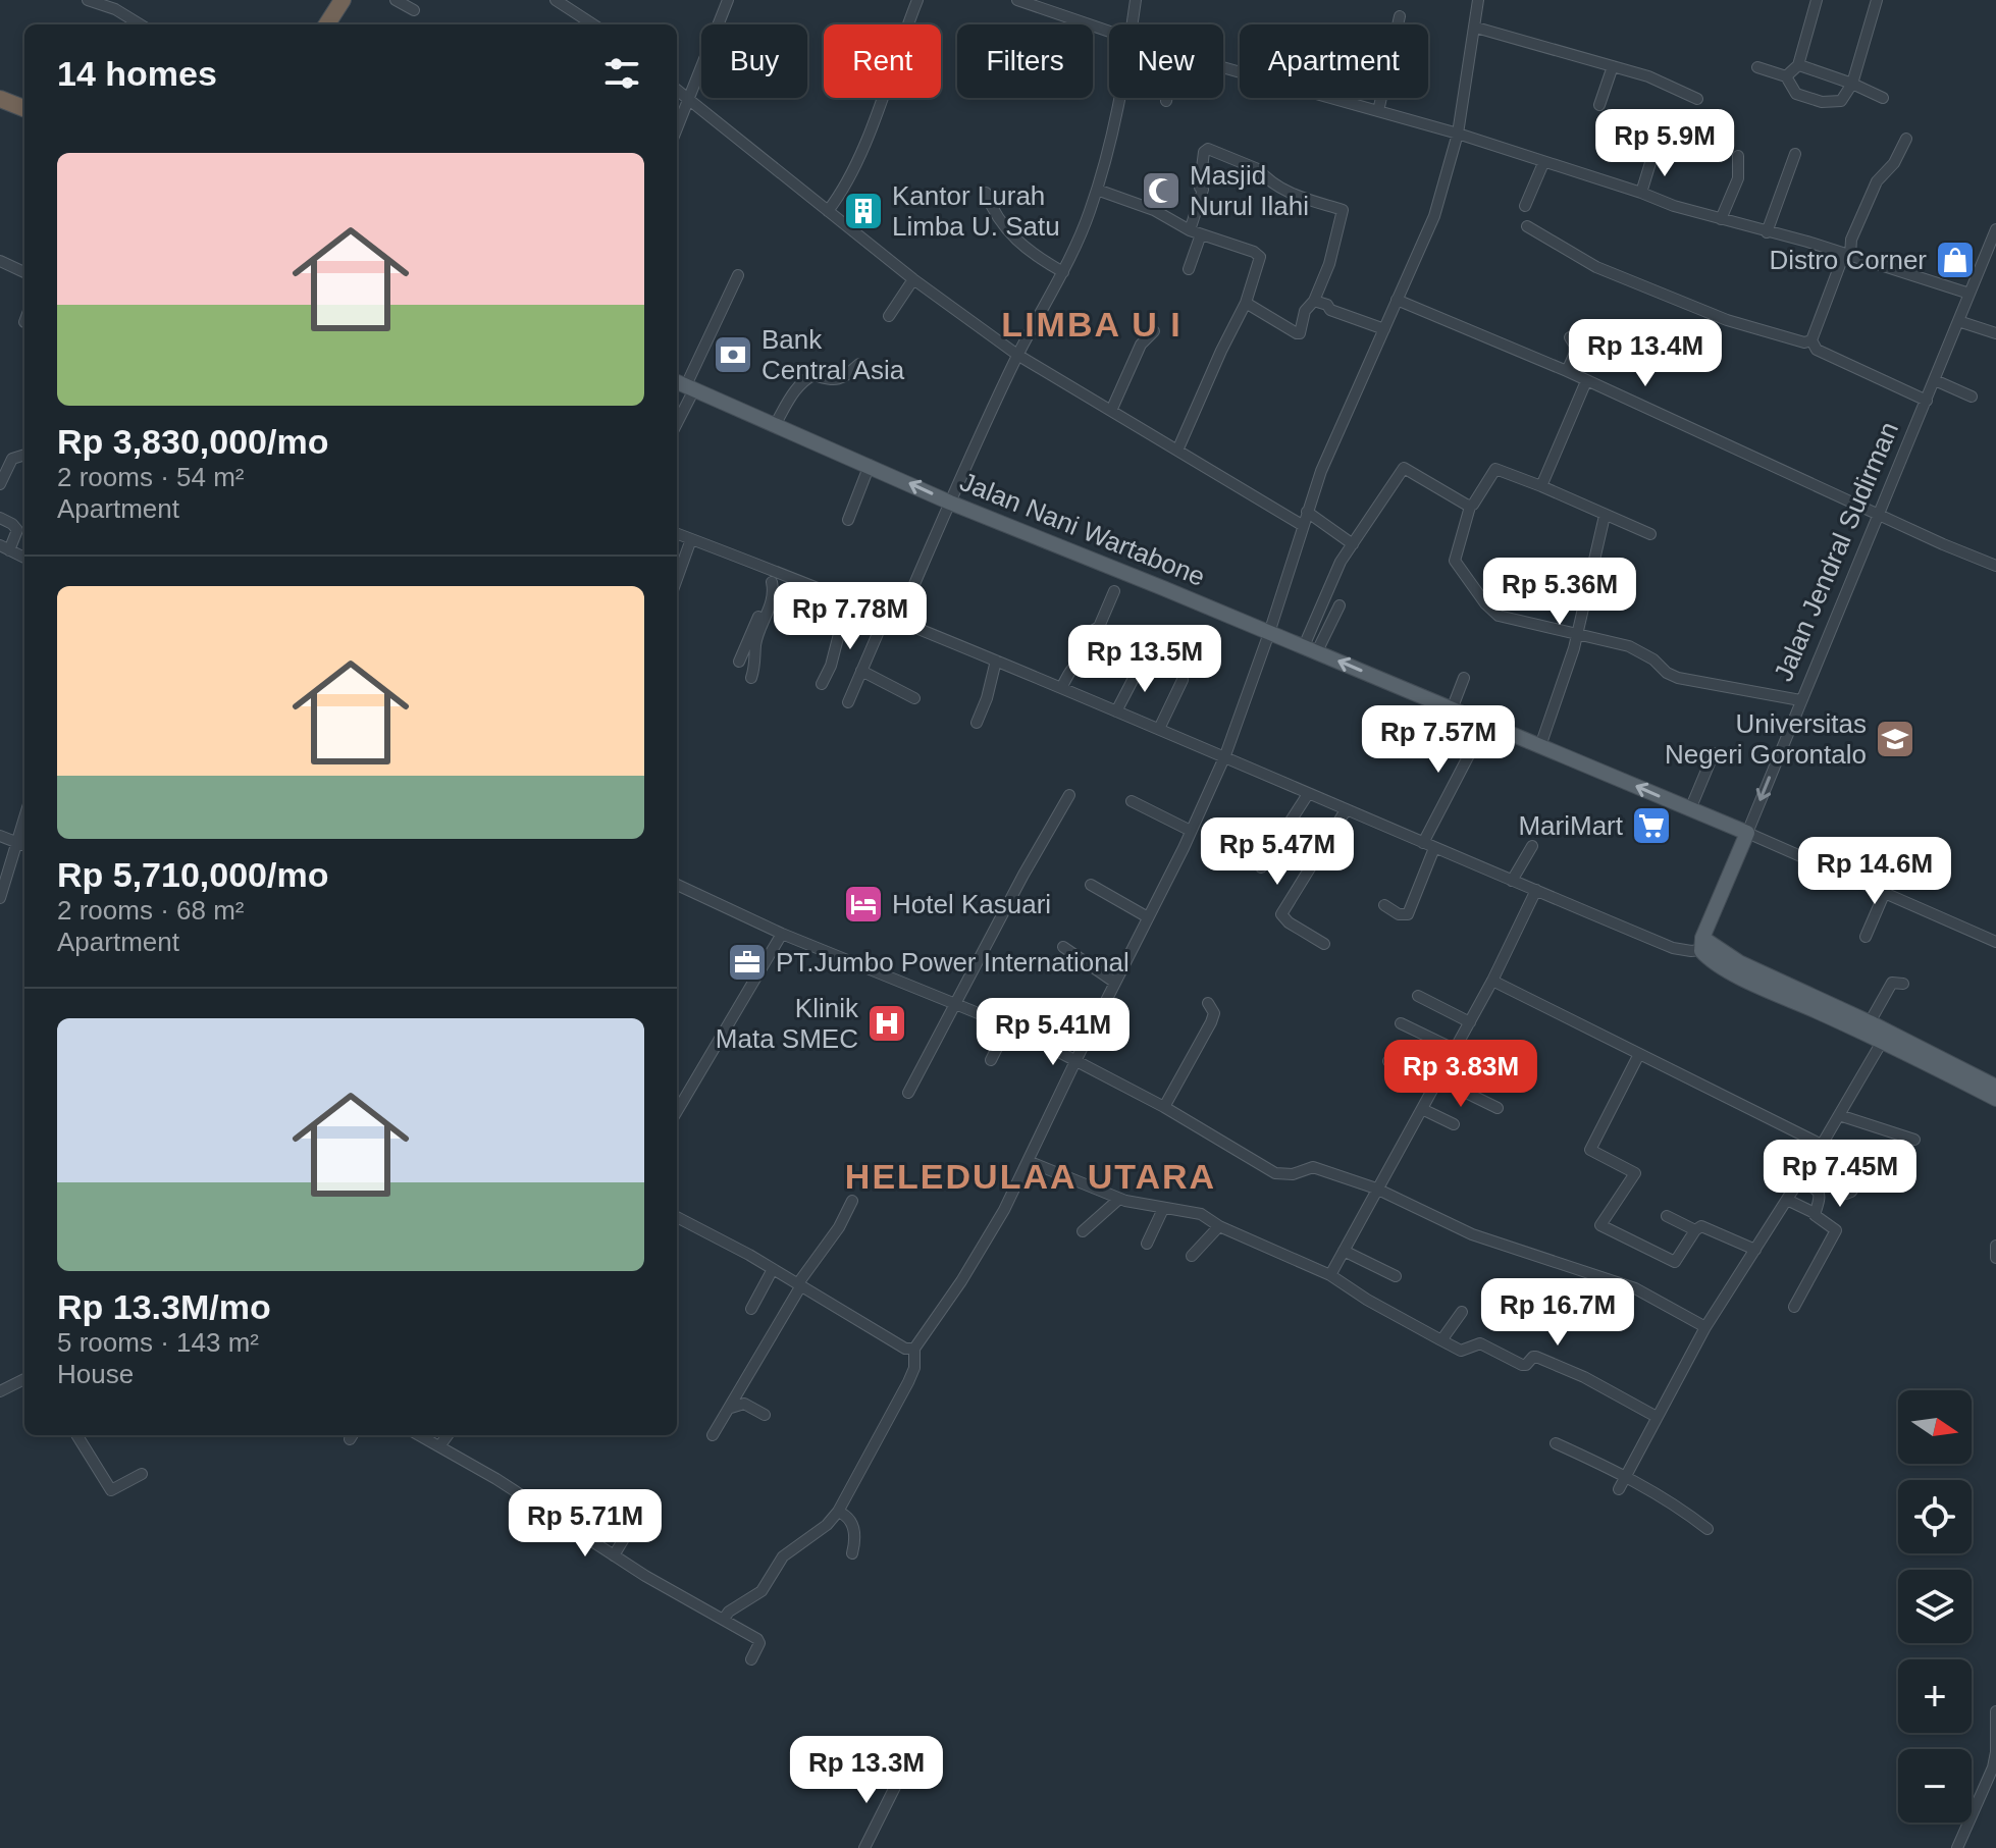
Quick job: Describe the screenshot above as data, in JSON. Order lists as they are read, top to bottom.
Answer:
{
  "streets": {
    "main road": ["Jalan Nani Wartabone", "Jalan Jendral Sudirman"]
  },
  "crossings": [
    ["Jalan Nani Wartabone", "Jalan Jendral Sudirman"]
  ],
  "one_way": ["Jalan Nani Wartabone"],
  "districts": ["LIMBA U I", "HELEDULAA UTARA"],
  "places": {
    "mosque": ["Masjid Nurul Ilahi"],
    "building": ["Kantor Lurah Limba U. Satu"],
    "shop": ["Distro Corner"],
    "bank": ["Bank Central Asia"],
    "school or university": ["Universitas Negeri Gorontalo"],
    "supermarket": ["MariMart"],
    "hotel": ["Hotel Kasuari"],
    "office": ["PT.Jumbo Power International"],
    "hospital": ["Klinik Mata SMEC"]
  },
  "north": "right",
  "page": {
    "chip": [
      "Buy",
      "Rent",
      "Filters",
      "New",
      "Apartment"
    ],
    "heading": "14 homes",
    "price": [
      "Rp 5.9M",
      "Rp 13.4M",
      "Rp 5.36M",
      "Rp 7.78M",
      "Rp 13.5M",
      "Rp 7.57M",
      "Rp 5.47M",
      "Rp 14.6M",
      "Rp 5.41M",
      "Rp 3.83M",
      "Rp 7.45M",
      "Rp 16.7M",
      "Rp 5.71M",
      "Rp 13.3M"
    ],
    "list": [
      {
        "name": "Rp 3,830,000/mo",
        "note": "2 rooms · 54 m² · Apartment"
      },
      {
        "name": "Rp 5,710,000/mo",
        "note": "2 rooms · 68 m² · Apartment"
      },
      {
        "name": "Rp 13.3M/mo",
        "note": "5 rooms · 143 m² · House"
      }
    ],
    "map_buttons": ["+", "−"]
  }
}
